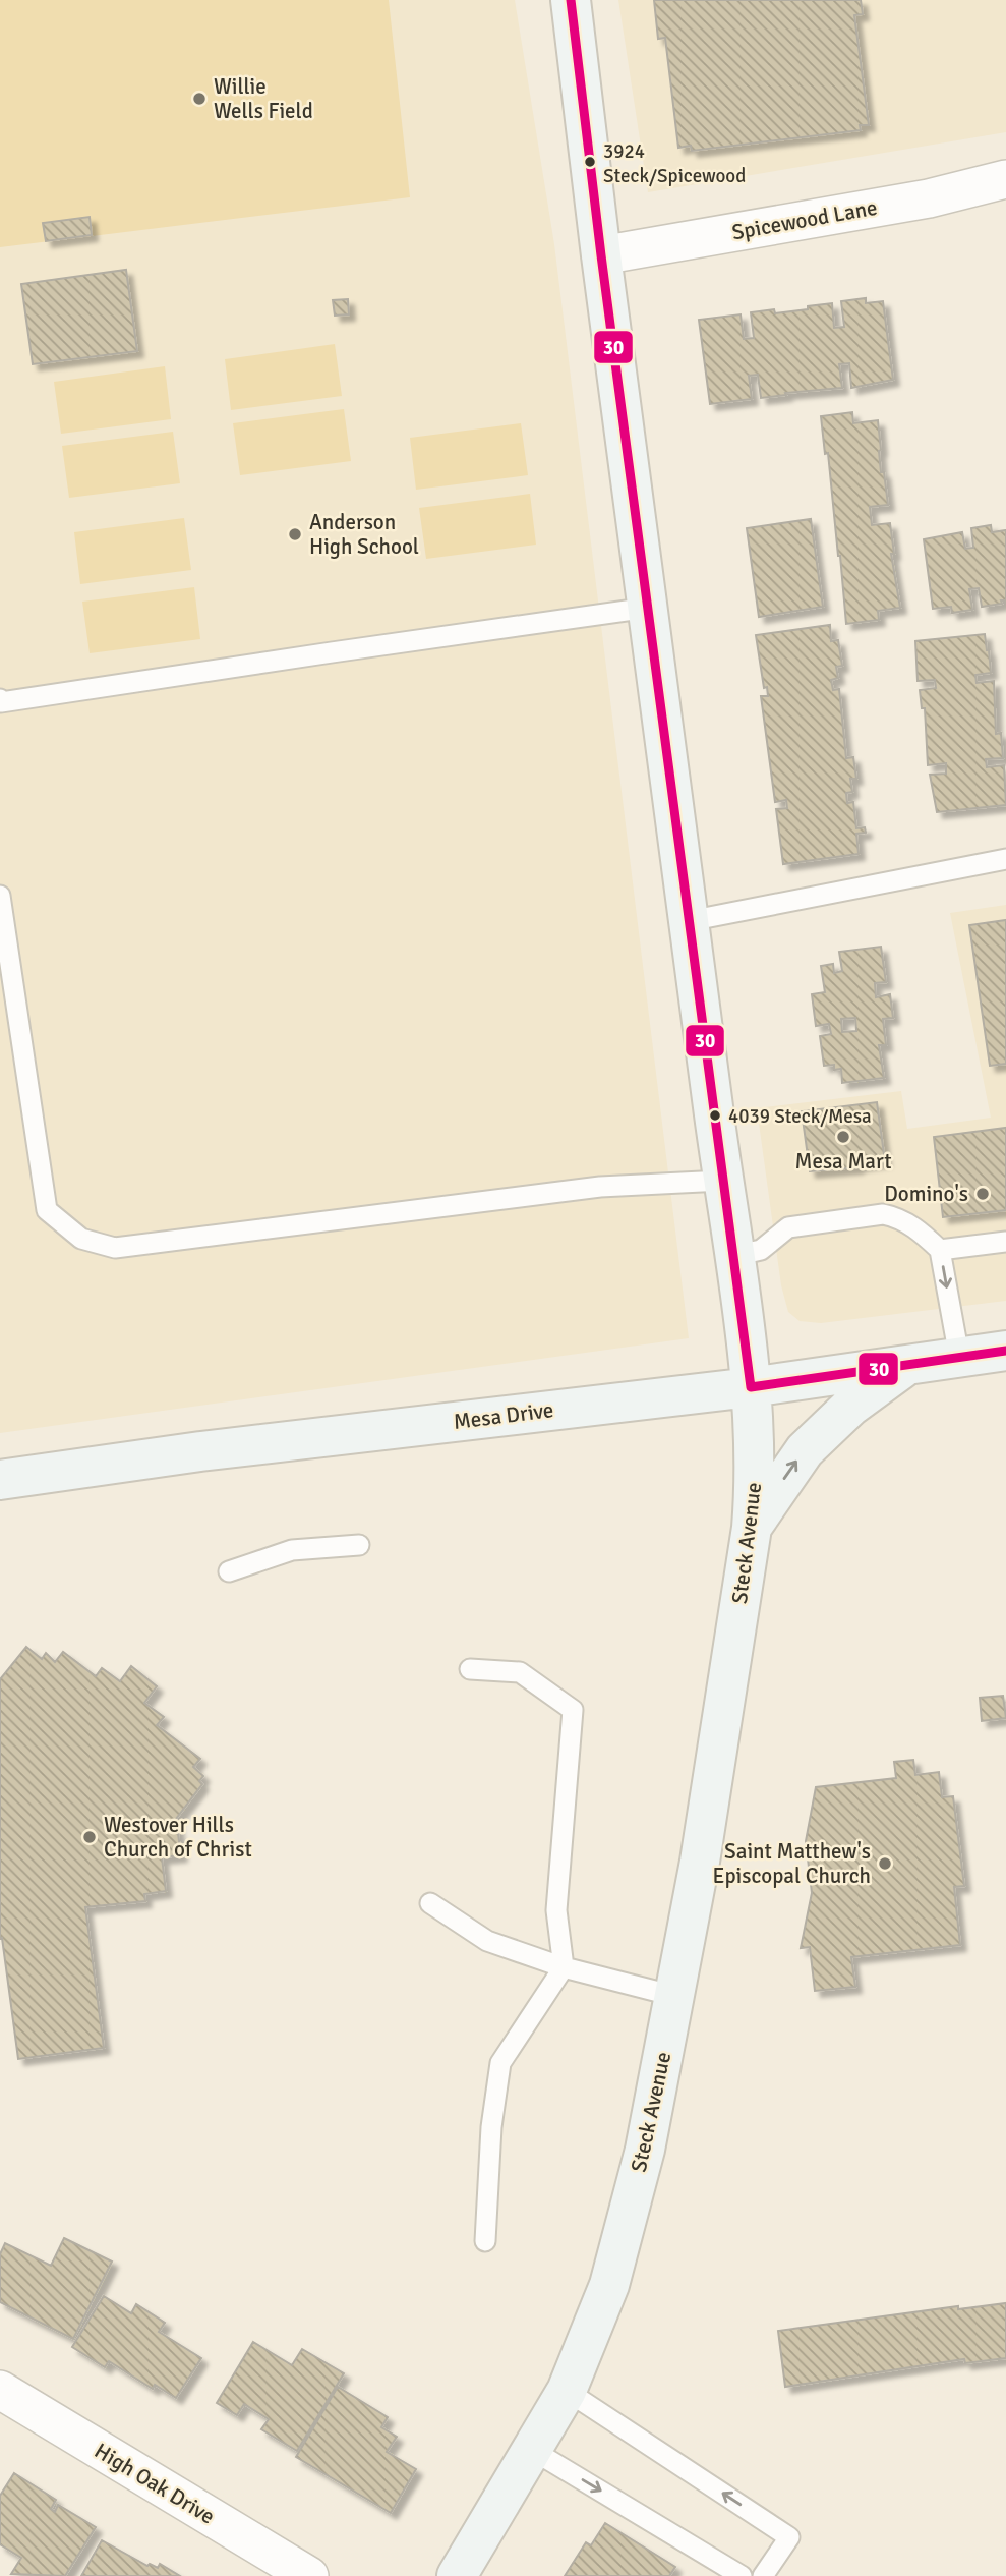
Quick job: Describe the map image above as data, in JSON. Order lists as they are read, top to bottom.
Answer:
{
  "streets": {
    "street": [
      "Spicewood Lane",
      "Mesa Drive",
      "Steck Avenue",
      "High Oak Drive"
    ]
  },
  "crossings": [
    ["Spicewood Lane", "Steck Avenue"],
    ["Mesa Drive", "Steck Avenue"]
  ],
  "places": [
    "Willie Wells Field",
    "3924 Steck/Spicewood",
    "Anderson High School",
    "4039 Steck/Mesa",
    "Mesa Mart",
    "Domino's",
    "Westover Hills Church of Christ",
    "Saint Matthew's Episcopal Church"
  ],
  "lines": ["transit line 30"]
}
